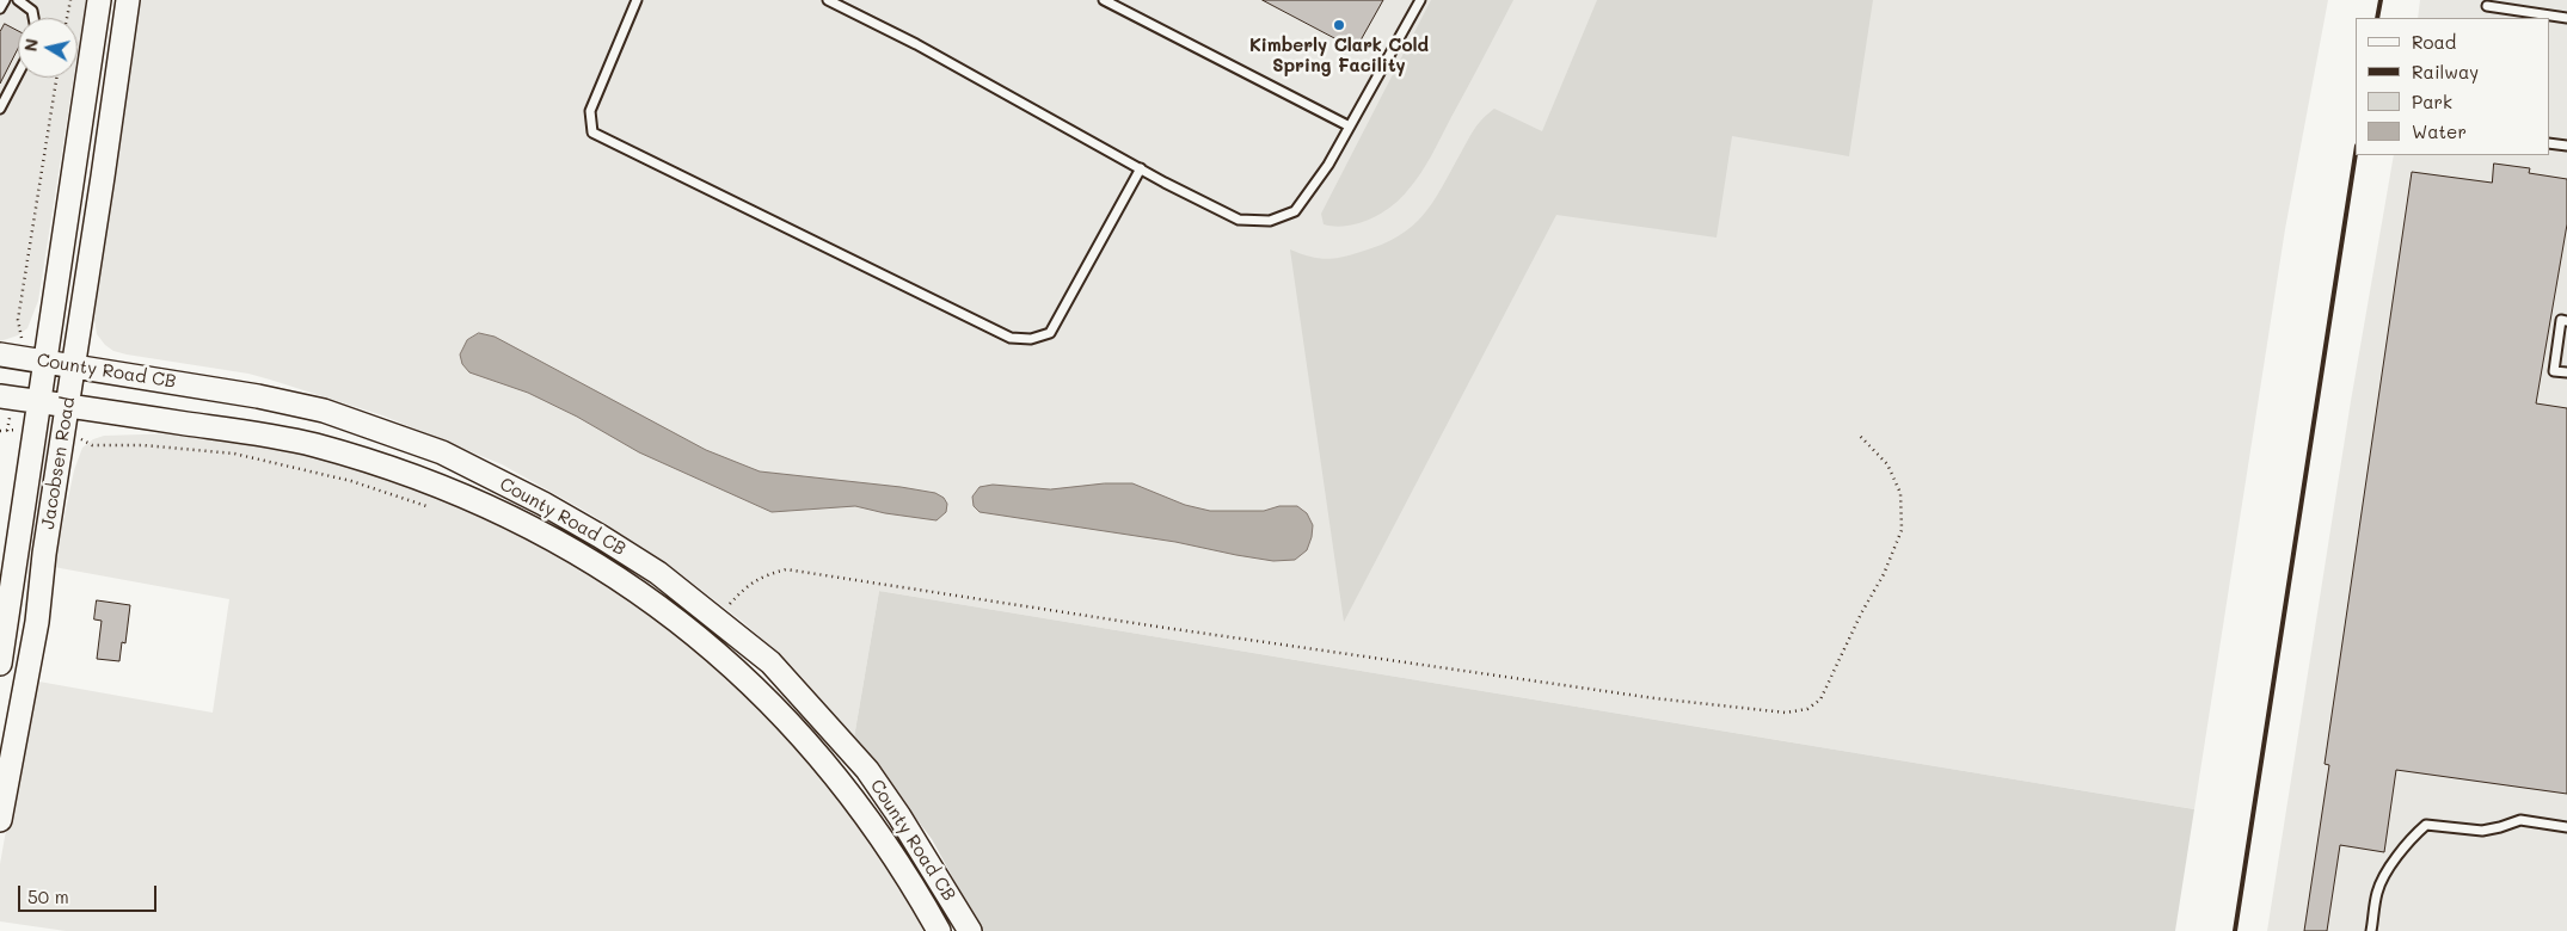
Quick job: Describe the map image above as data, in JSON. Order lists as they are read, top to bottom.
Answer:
{
  "streets": {
    "main road": ["County Road CB", "Jacobsen Road"]
  },
  "crossings": [
    ["County Road CB", "Jacobsen Road"]
  ],
  "places": ["Kimberly Clark Cold Spring Facility"],
  "legend": [
    "Road",
    "Railway",
    "Park",
    "Water"
  ],
  "scale_bar": "50 m",
  "north": "left"
}
